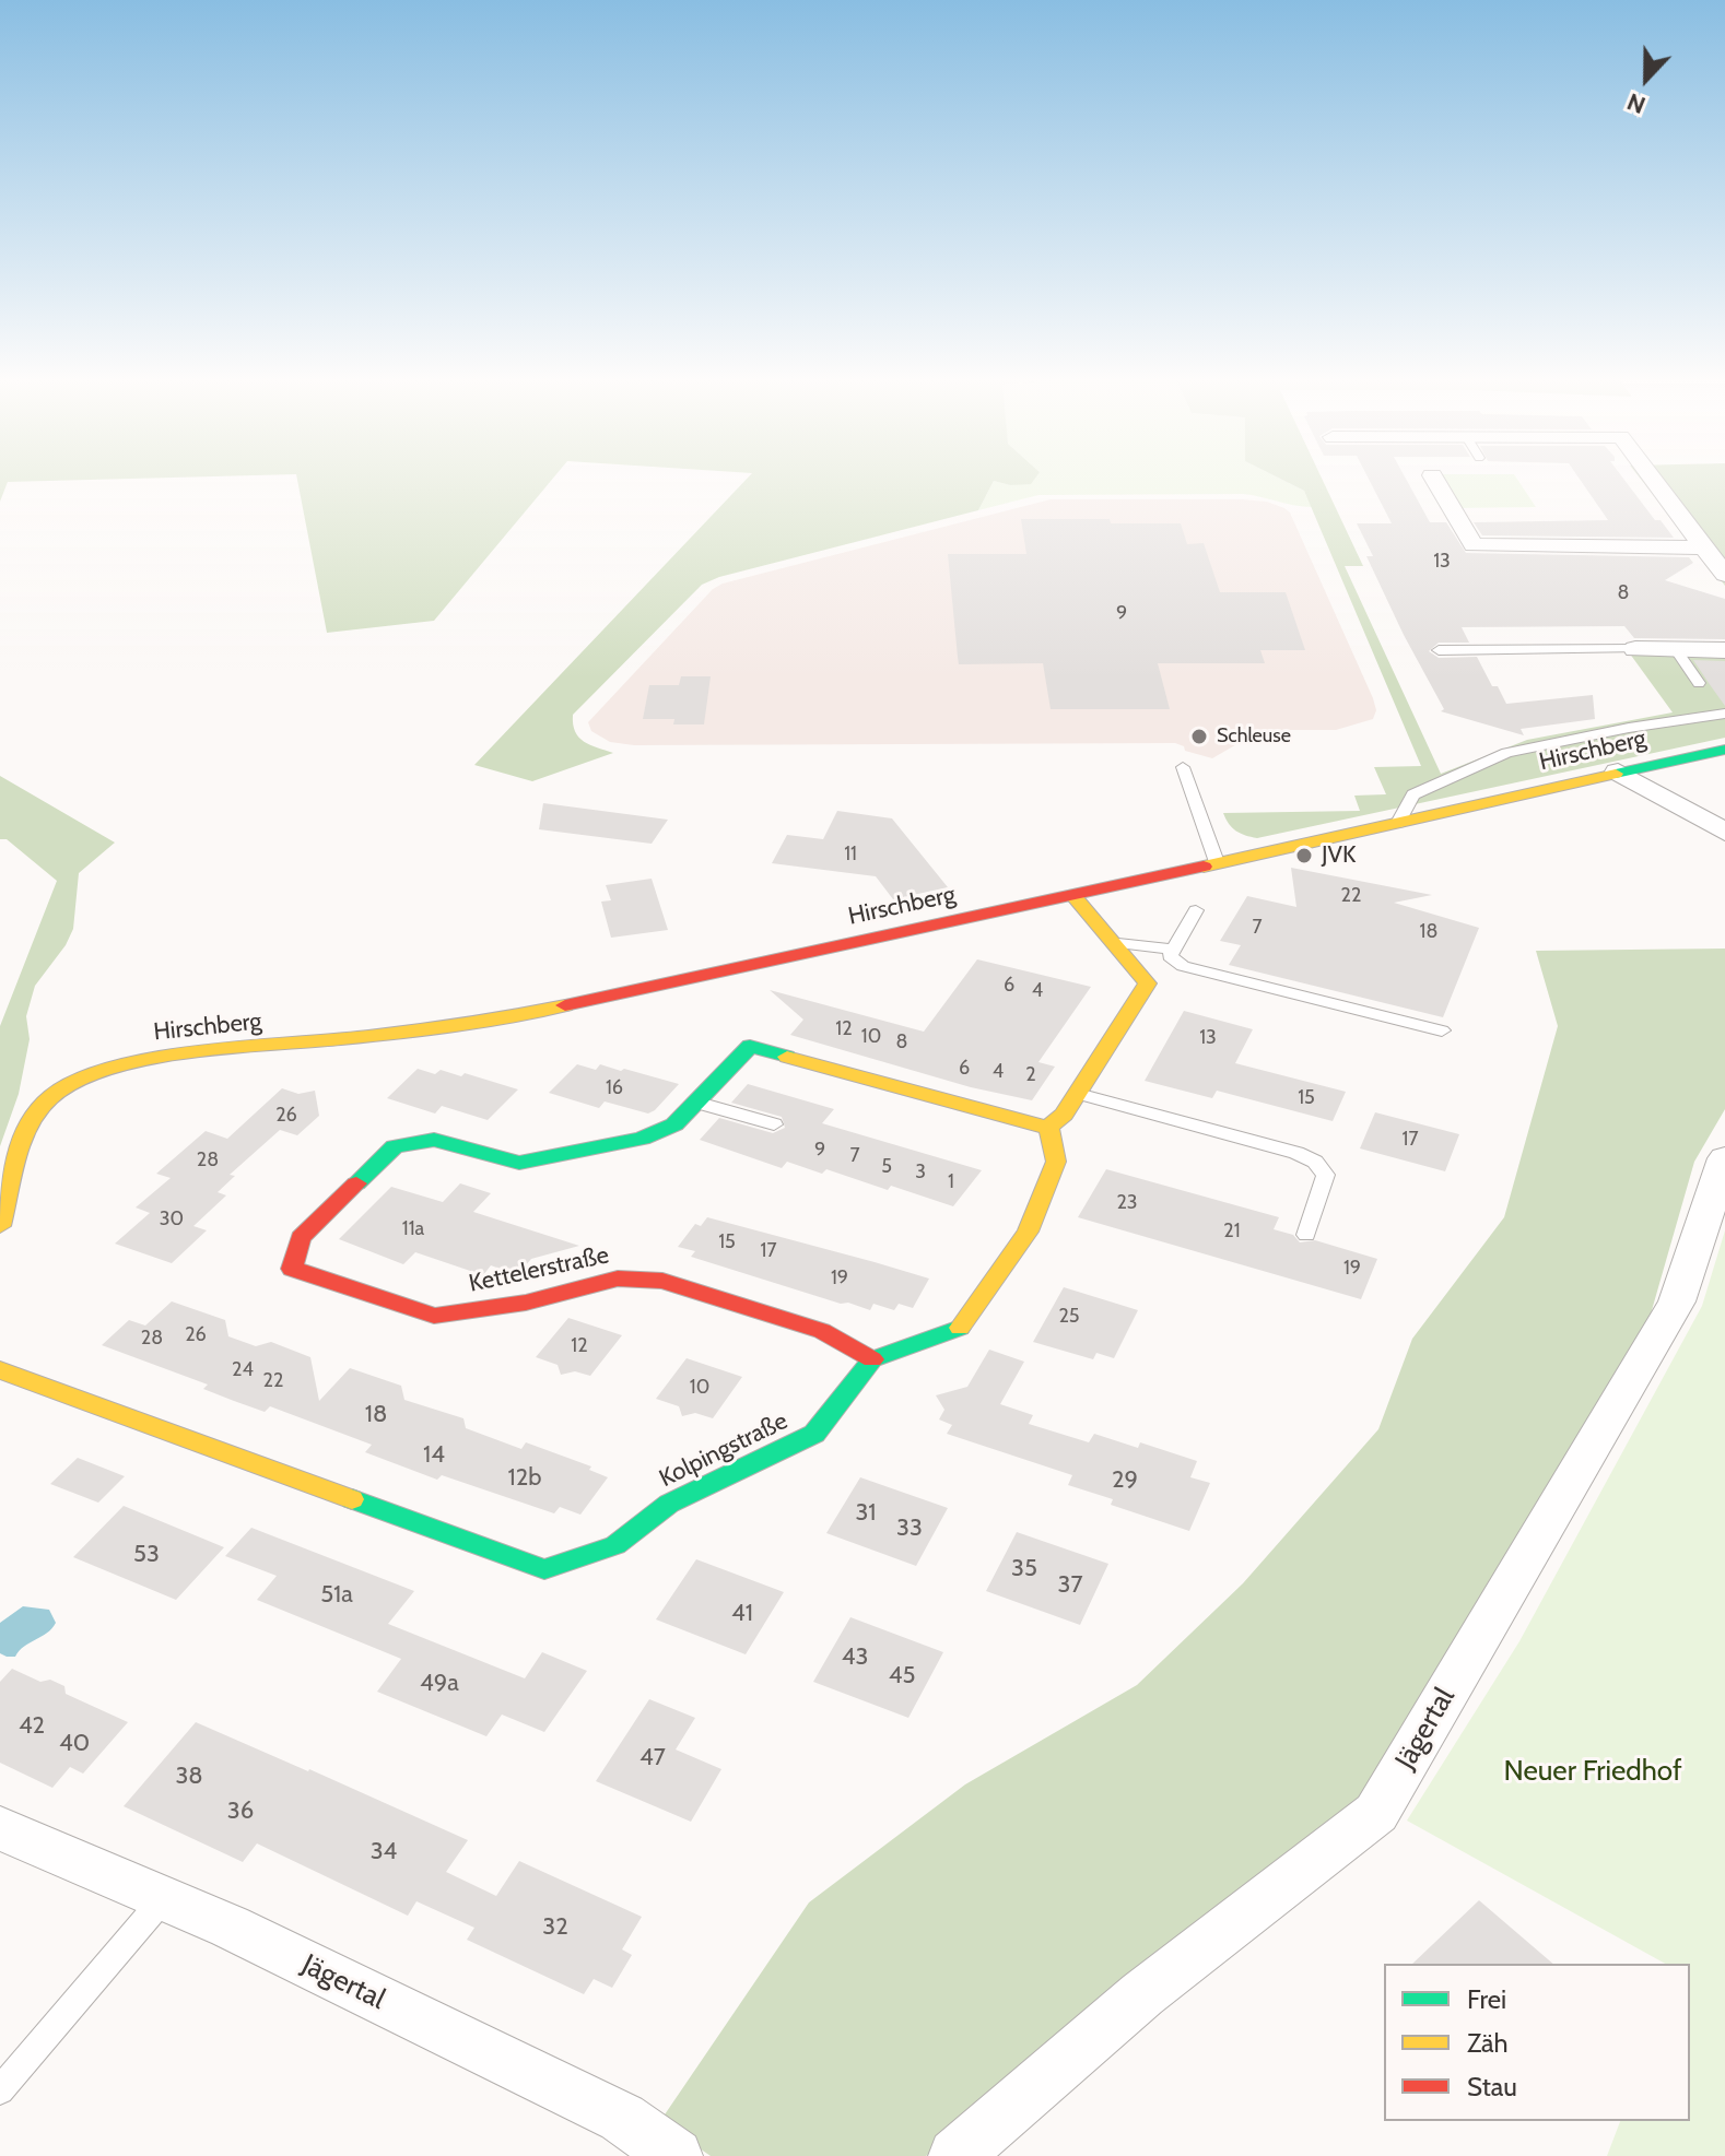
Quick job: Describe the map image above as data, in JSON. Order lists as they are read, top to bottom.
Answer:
{
  "streets": {
    "street": [
      "Hirschberg",
      "Kettelerstraße",
      "Kolpingstraße",
      "Jägertal"
    ]
  },
  "crossings": [
    ["Kettelerstraße", "Kolpingstraße"]
  ],
  "parks": ["Neuer Friedhof"],
  "places": ["Schleuse", "JVK"],
  "house_numbers": [
    "13",
    "8",
    "9",
    "11",
    "22",
    "7",
    "18",
    "6",
    "4",
    "12",
    "10",
    "13",
    "8",
    "6",
    "4",
    "2",
    "16",
    "15",
    "26",
    "17",
    "9",
    "7",
    "28",
    "5",
    "3",
    "1",
    "23",
    "30",
    "11a",
    "21",
    "15",
    "17",
    "19",
    "19",
    "25",
    "26",
    "28",
    "12",
    "24",
    "22",
    "10",
    "18",
    "14",
    "12b",
    "29",
    "31",
    "33",
    "53",
    "35",
    "37",
    "51a",
    "41",
    "43",
    "45",
    "49a",
    "42",
    "40",
    "47",
    "38",
    "36",
    "34",
    "32"
  ],
  "legend": ["Frei", "Zäh", "Stau"],
  "north": "bottom"
}
